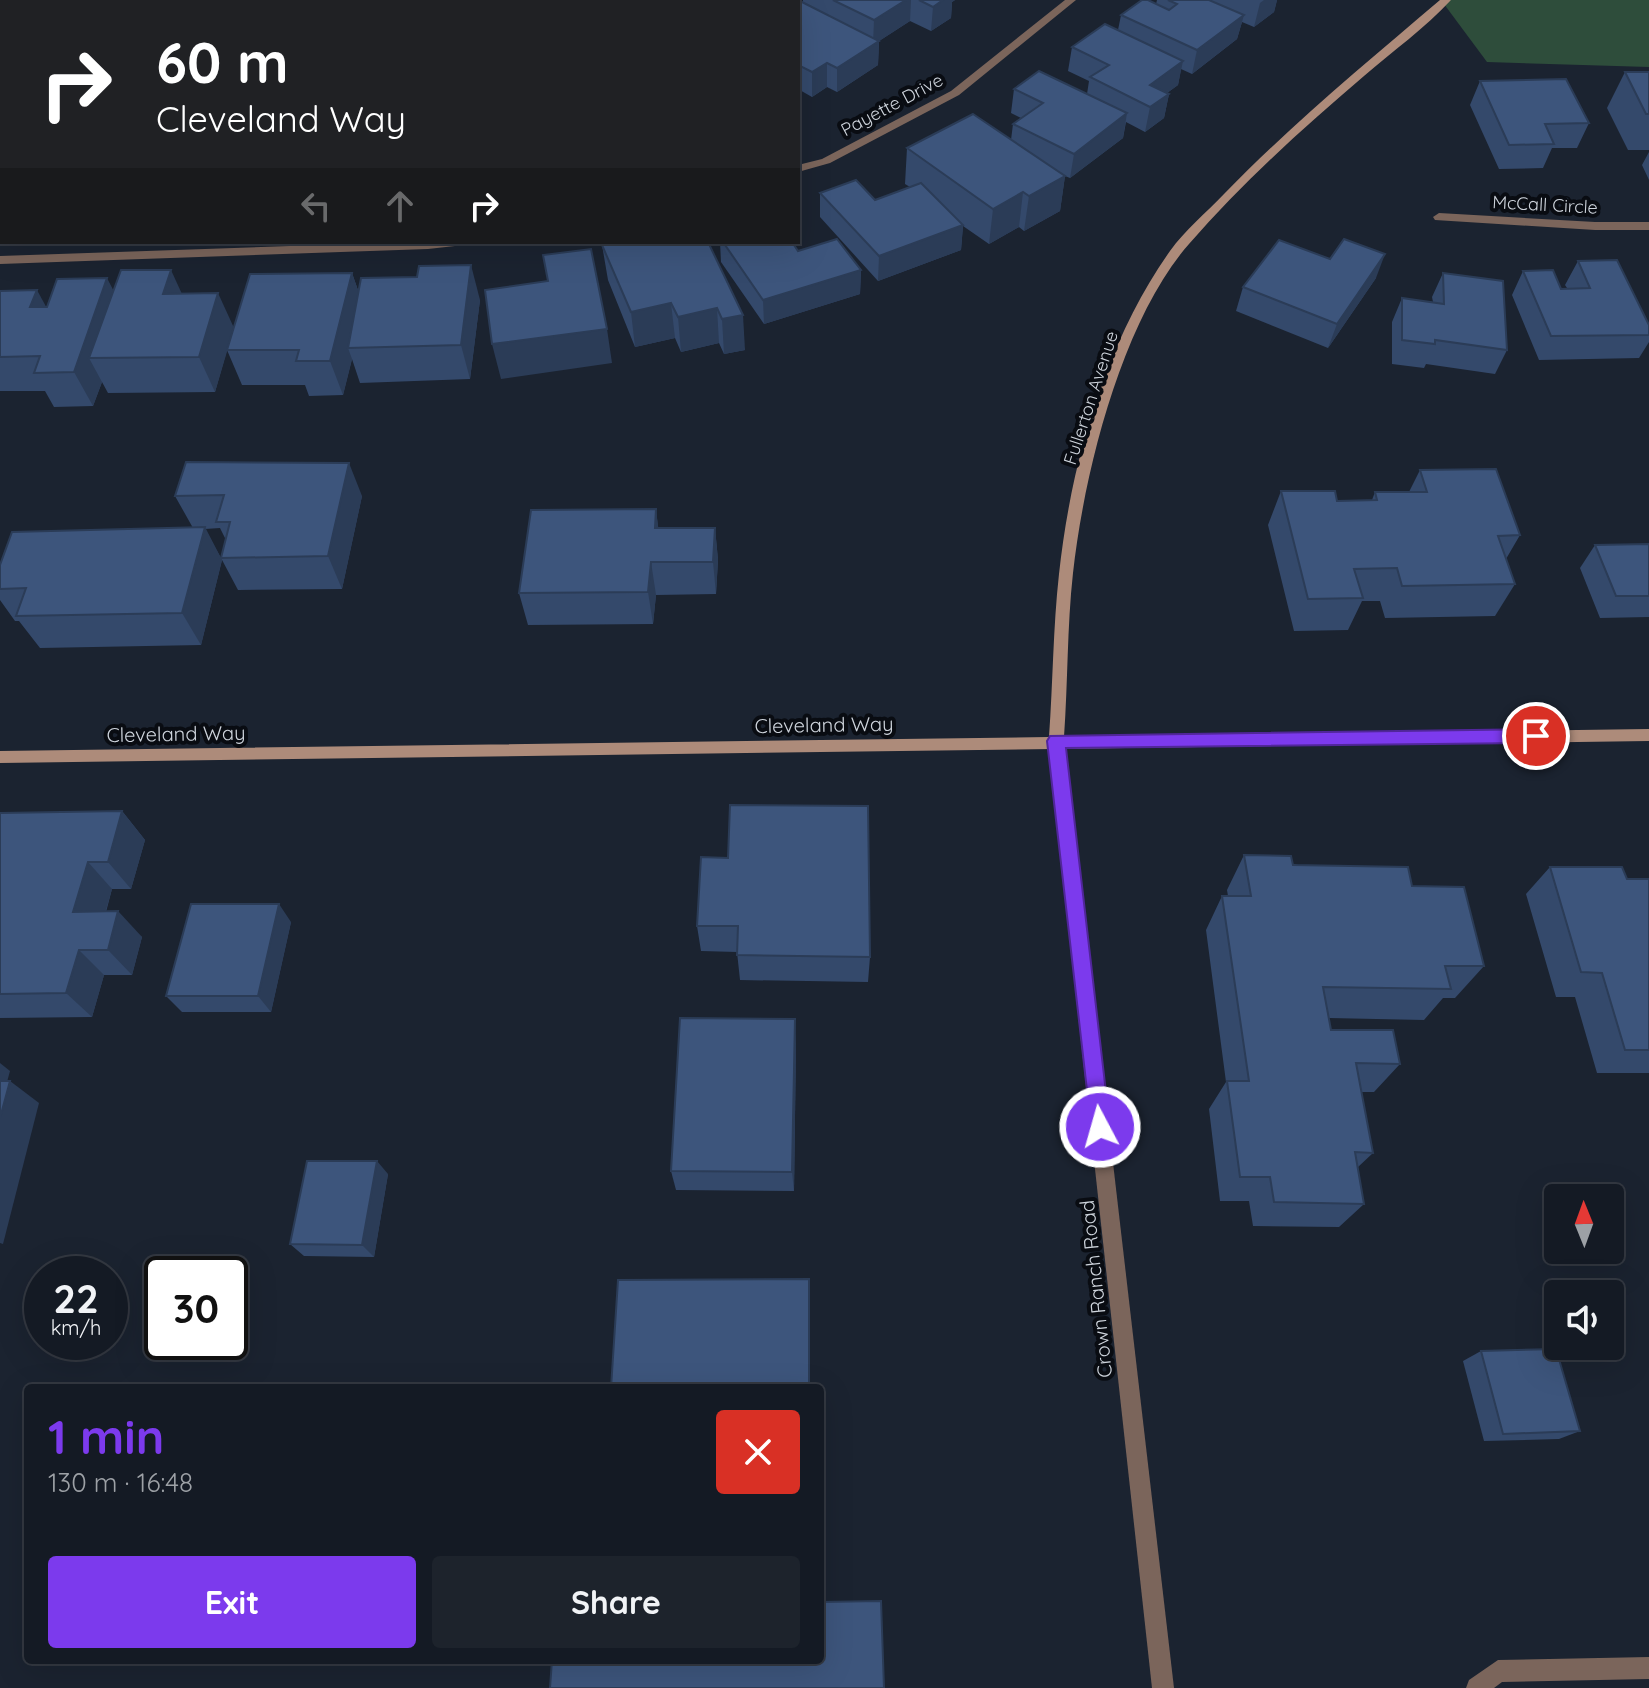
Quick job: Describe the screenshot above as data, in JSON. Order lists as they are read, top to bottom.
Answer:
{
  "streets": {
    "street": [
      "Payette Drive",
      "McCall Circle",
      "Fullerton Avenue",
      "Cleveland Way",
      "Crown Ranch Road"
    ]
  },
  "crossings": [
    ["Fullerton Avenue", "Cleveland Way"],
    ["Fullerton Avenue", "Crown Ranch Road"],
    ["Cleveland Way", "Crown Ranch Road"]
  ],
  "north": "top",
  "page": {
    "turn": ["60 m", "Cleveland Way"],
    "speed": "22 km/h",
    "limit": "30",
    "heading": ["1 min", "130 m · 16:48"],
    "buttons": ["Exit", "Share"]
  }
}
